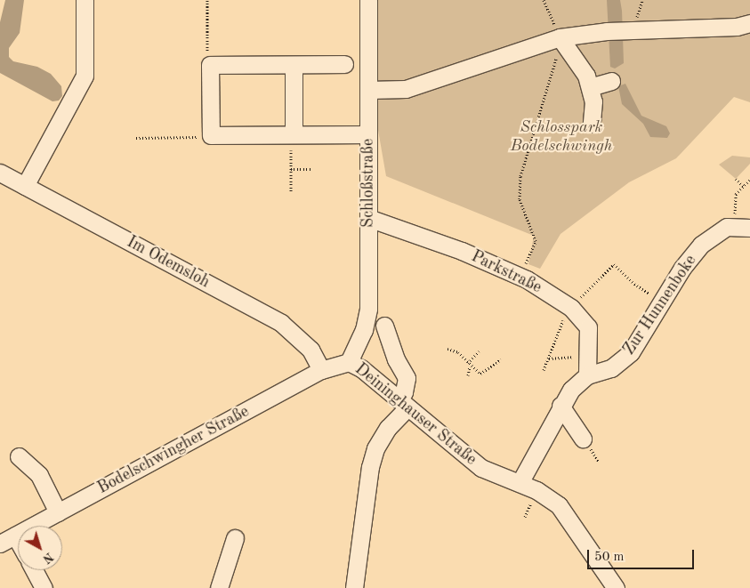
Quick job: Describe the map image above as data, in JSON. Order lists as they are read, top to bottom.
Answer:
{
  "streets": {
    "street": [
      "Schloßstraße",
      "Im Odemsloh",
      "Parkstraße",
      "Zur Hunnenboke",
      "Deininghauser Straße",
      "Bodelschwingher Straße"
    ]
  },
  "crossings": [
    ["Schloßstraße", "Parkstraße"],
    ["Schloßstraße", "Deininghauser Straße"],
    ["Schloßstraße", "Bodelschwingher Straße"],
    ["Im Odemsloh", "Bodelschwingher Straße"],
    ["Parkstraße", "Zur Hunnenboke"],
    ["Zur Hunnenboke", "Deininghauser Straße"],
    ["Deininghauser Straße", "Bodelschwingher Straße"]
  ],
  "parks": ["Schlosspark Bodelschwingh"],
  "scale_bar": "50 m",
  "north": "bottom right"
}
